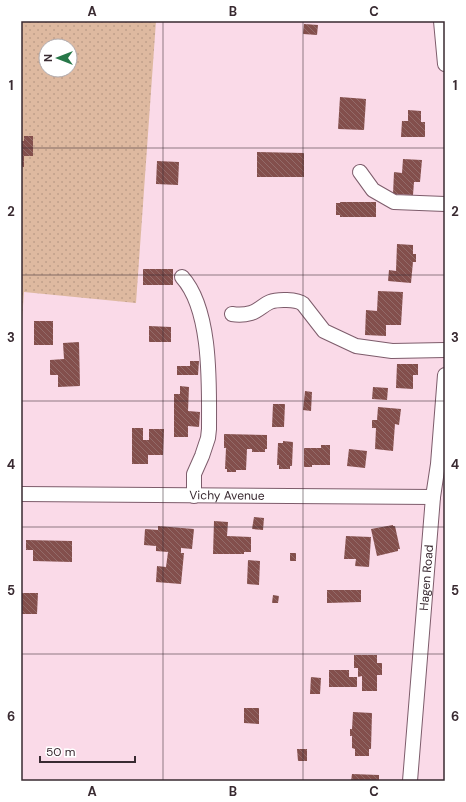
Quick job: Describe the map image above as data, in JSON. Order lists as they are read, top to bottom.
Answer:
{
  "streets": {
    "street": ["Vichy Avenue", "Hagen Road"]
  },
  "crossings": [
    ["Vichy Avenue", "Hagen Road"]
  ],
  "scale_bar": "50 m",
  "north": "left",
  "grid": {
    "columns": ["A", "B", "C"],
    "rows": [
      "1",
      "2",
      "3",
      "4",
      "5",
      "6"
    ]
  }
}
